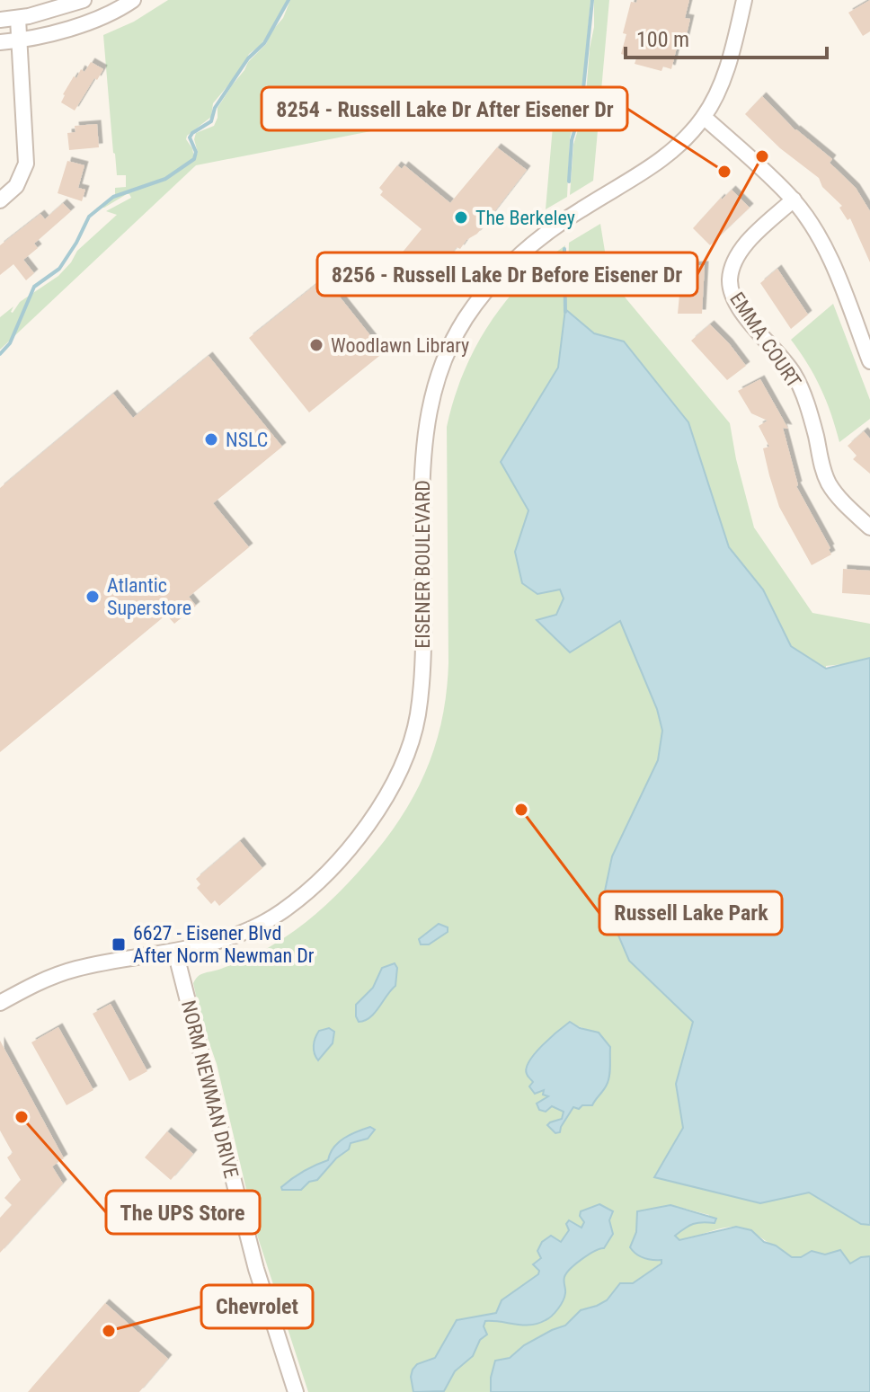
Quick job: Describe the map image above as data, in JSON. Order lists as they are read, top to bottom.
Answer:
{
  "streets": {
    "street": ["EMMA COURT", "EISENER BOULEVARD", "NORM NEWMAN DRIVE"]
  },
  "crossings": [
    ["EISENER BOULEVARD", "NORM NEWMAN DRIVE"]
  ],
  "places": {
    "other": [
      "8256 - Russell Lake Dr Before Eisener Dr",
      "8254 - Russell Lake Dr After Eisener Dr",
      "The Berkeley",
      "Woodlawn Library",
      "NSLC",
      "Atlantic Superstore",
      "Russell Lake Park",
      "The UPS Store",
      "Chevrolet"
    ],
    "transit": ["6627 - Eisener Blvd After Norm Newman Dr"]
  },
  "scale_bar": "100 m"
}
